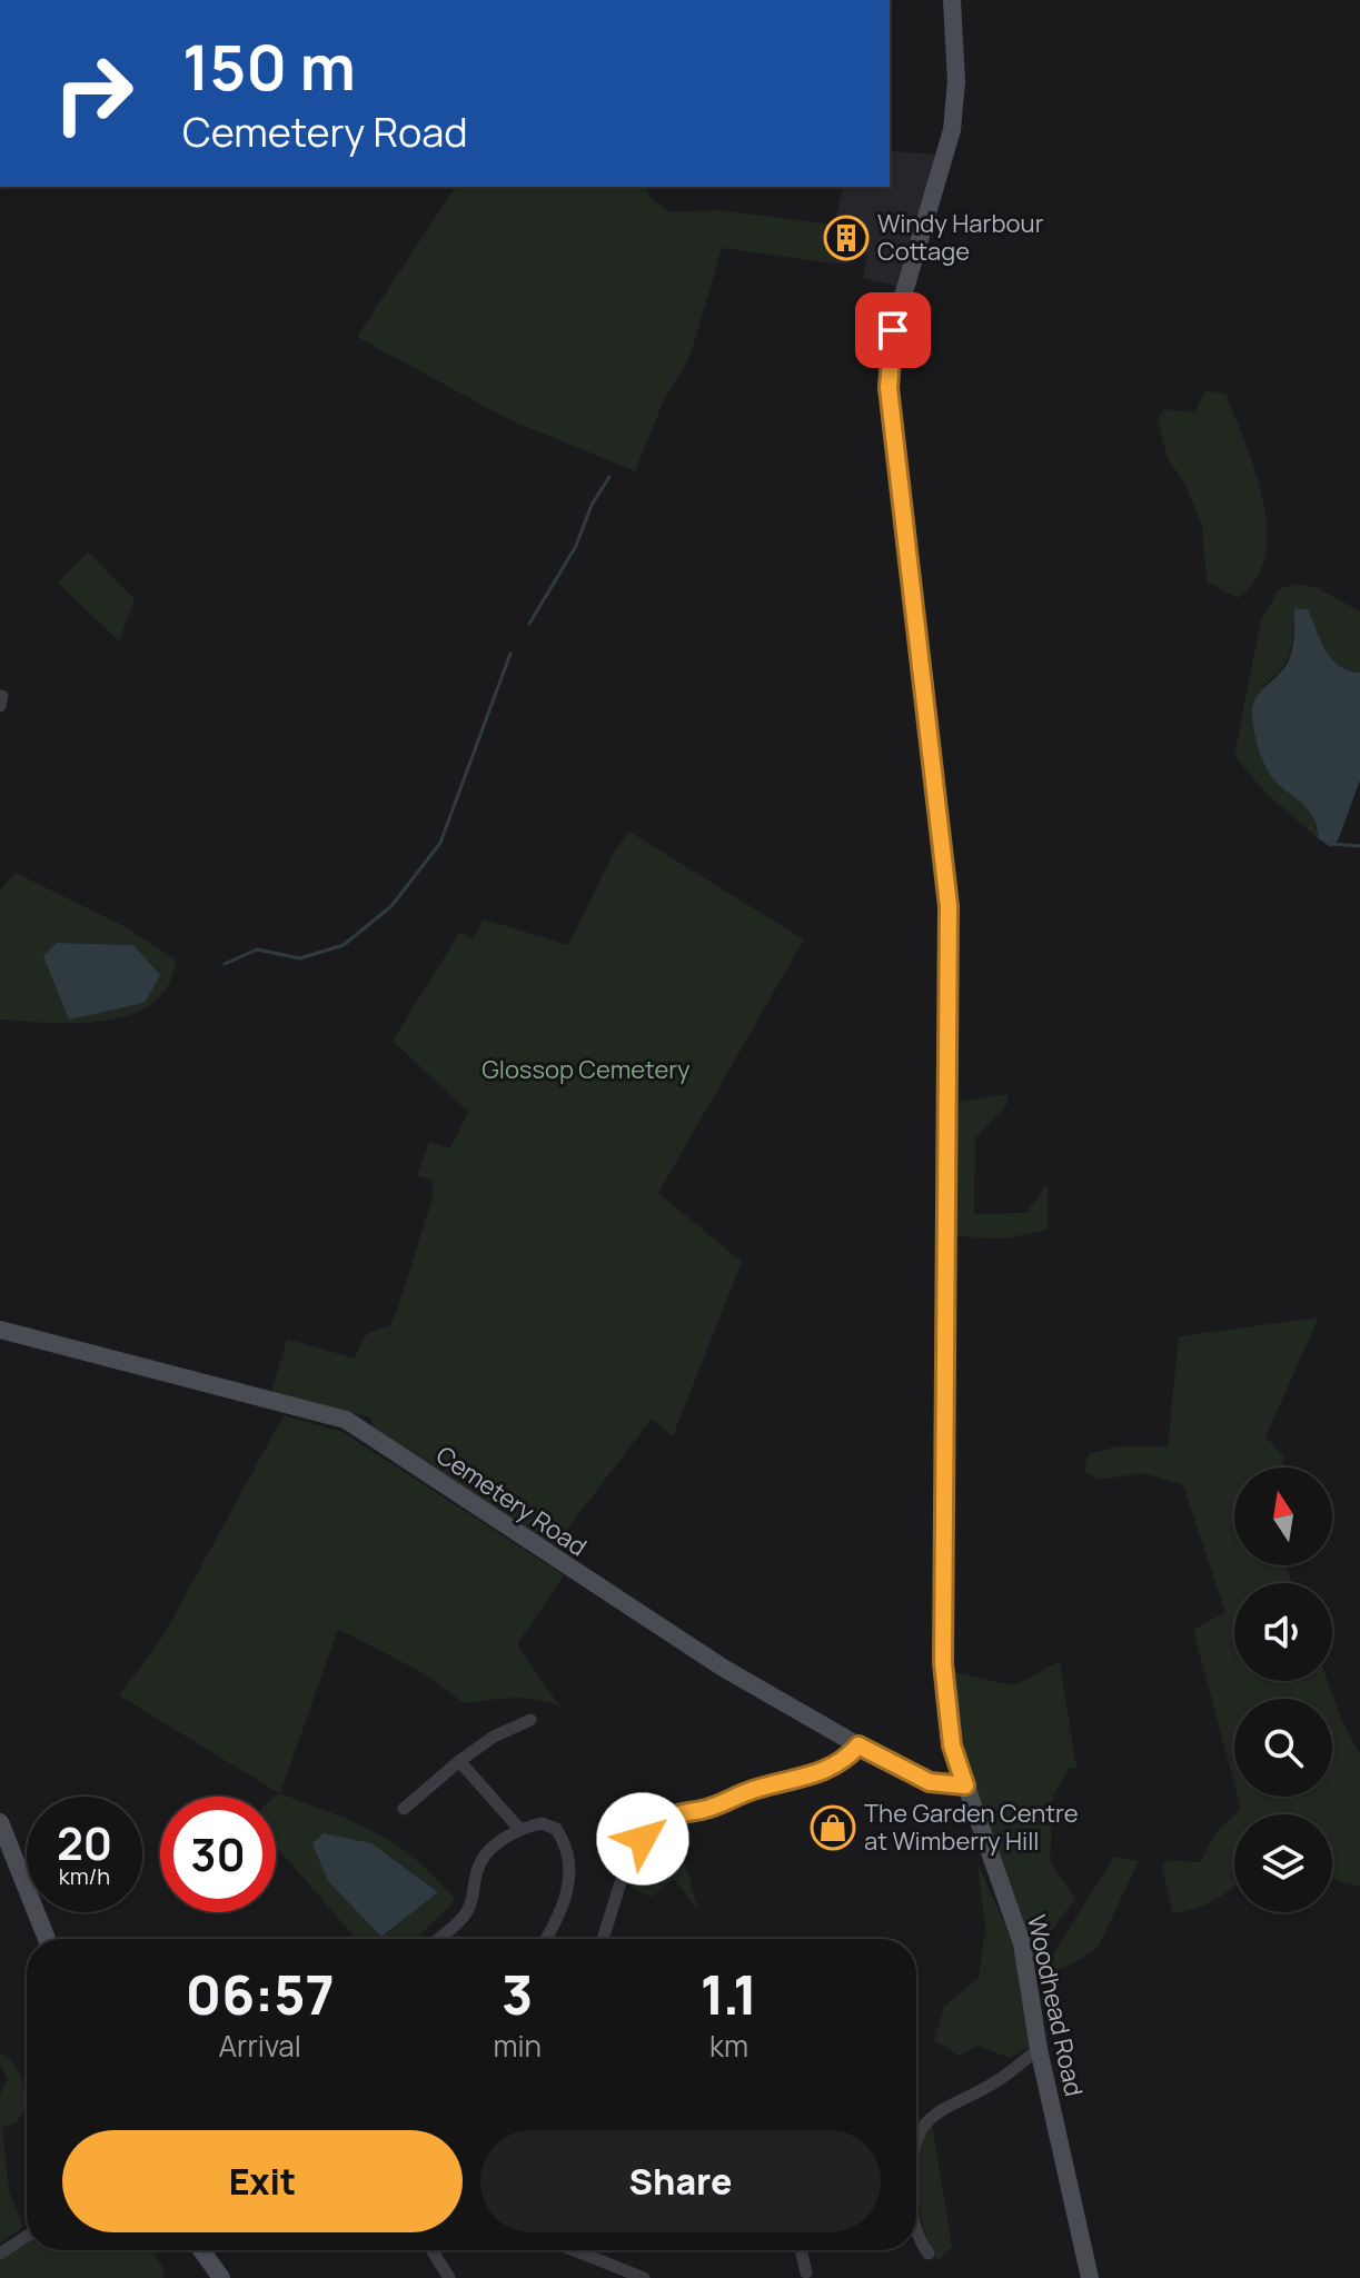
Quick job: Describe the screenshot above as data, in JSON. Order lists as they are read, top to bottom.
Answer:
{
  "streets": {
    "main road": ["Cemetery Road", "Woodhead Road"]
  },
  "crossings": [
    ["Cemetery Road", "Woodhead Road"]
  ],
  "parks": ["Glossop Cemetery"],
  "places": {
    "building": ["Windy Harbour Cottage"],
    "shop": ["The Garden Centre at Wimberry Hill"]
  },
  "north": "top",
  "page": {
    "turn": ["150 m", "Cemetery Road"],
    "speed": "20 km/h",
    "limit": "30",
    "eta": [
      "06:57",
      "Arrival",
      "3",
      "min",
      "1.1",
      "km"
    ],
    "buttons": ["Exit", "Share"]
  }
}
